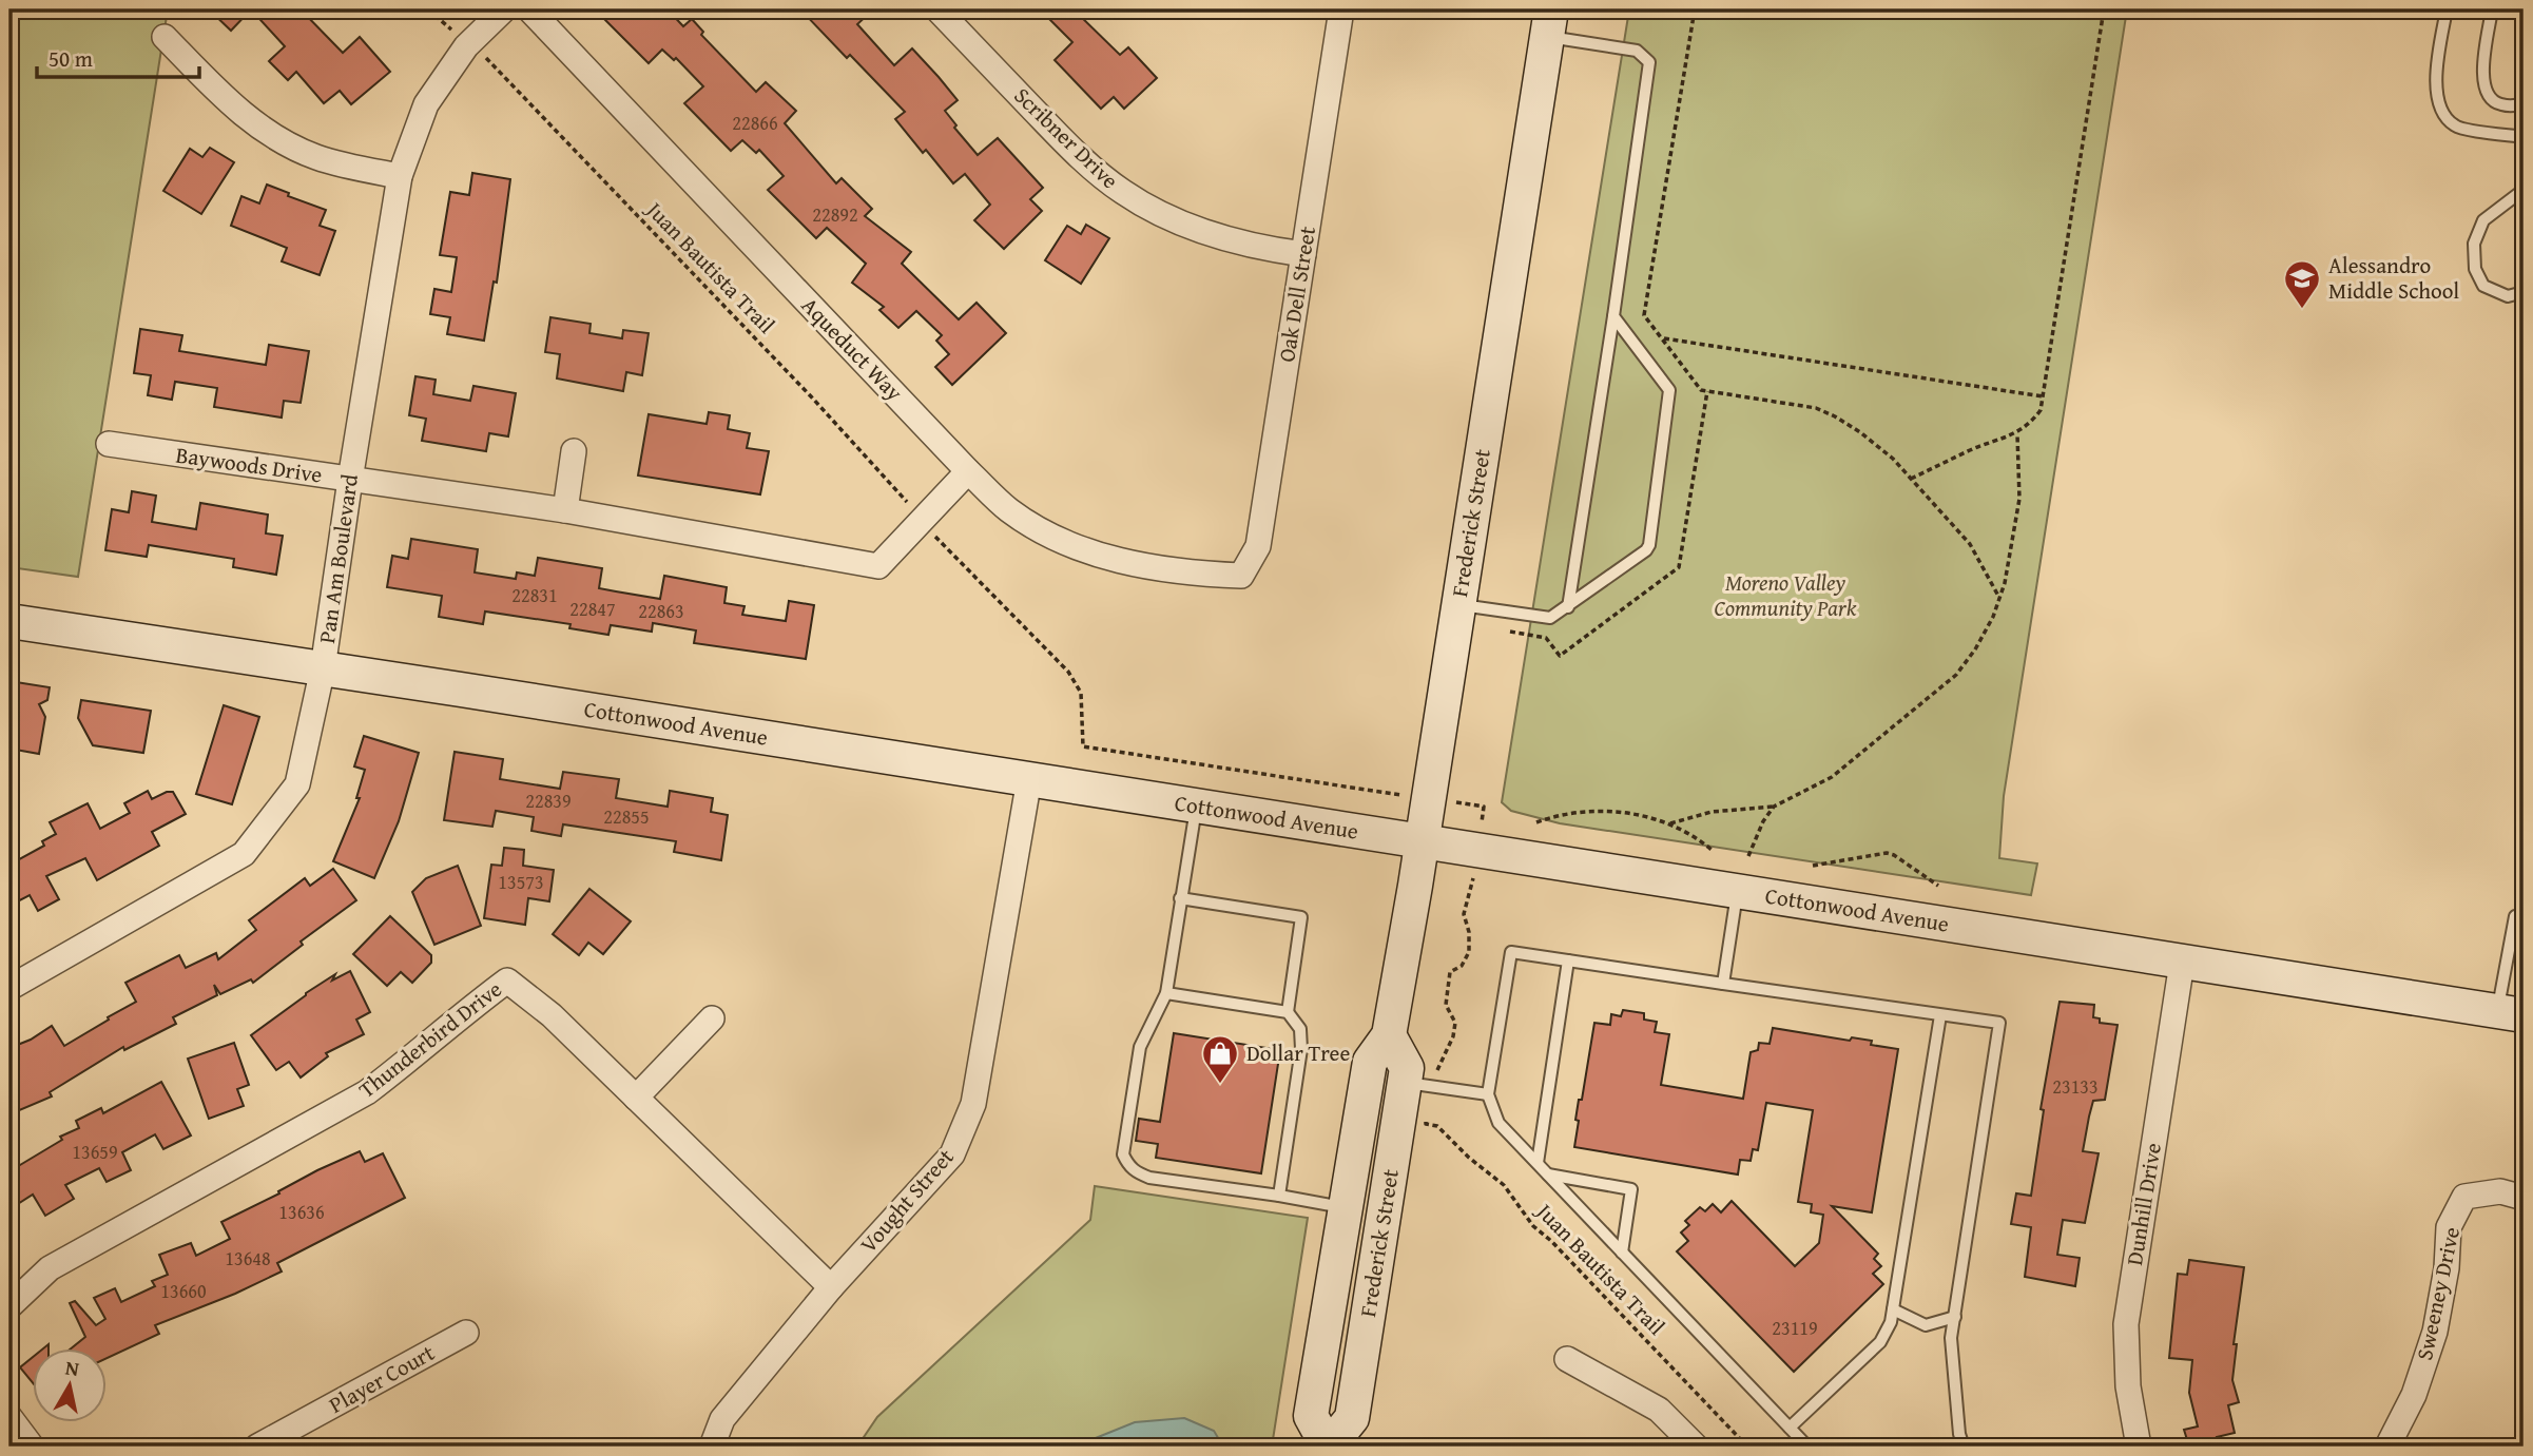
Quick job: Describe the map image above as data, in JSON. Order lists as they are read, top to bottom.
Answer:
{
  "streets": {
    "street": [
      "Scribner Drive",
      "Oak Dell Street",
      "Aqueduct Way",
      "Baywoods Drive",
      "Frederick Street",
      "Pan Am Boulevard",
      "Cottonwood Avenue",
      "Thunderbird Drive",
      "Vought Street",
      "Dunhill Drive",
      "Sweeney Drive",
      "Player Court"
    ],
    "path": ["Juan Bautista Trail"]
  },
  "crossings": [
    ["Scribner Drive", "Oak Dell Street"],
    ["Juan Bautista Trail", "Frederick Street"],
    ["Oak Dell Street", "Aqueduct Way"],
    ["Aqueduct Way", "Baywoods Drive"],
    ["Baywoods Drive", "Pan Am Boulevard"],
    ["Frederick Street", "Cottonwood Avenue"],
    ["Pan Am Boulevard", "Cottonwood Avenue"],
    ["Cottonwood Avenue", "Vought Street"],
    ["Cottonwood Avenue", "Dunhill Drive"],
    ["Thunderbird Drive", "Vought Street"]
  ],
  "parks": ["Moreno Valley Community Park"],
  "places": {
    "school or university": ["Alessandro Middle School"],
    "shop": ["Dollar Tree"]
  },
  "house_numbers": [
    "22866",
    "22892",
    "22831",
    "22847",
    "22863",
    "22839",
    "22855",
    "13573",
    "23133",
    "13659",
    "13636",
    "13648",
    "13660",
    "23119"
  ],
  "scale_bar": "50 m",
  "north": "top"
}
